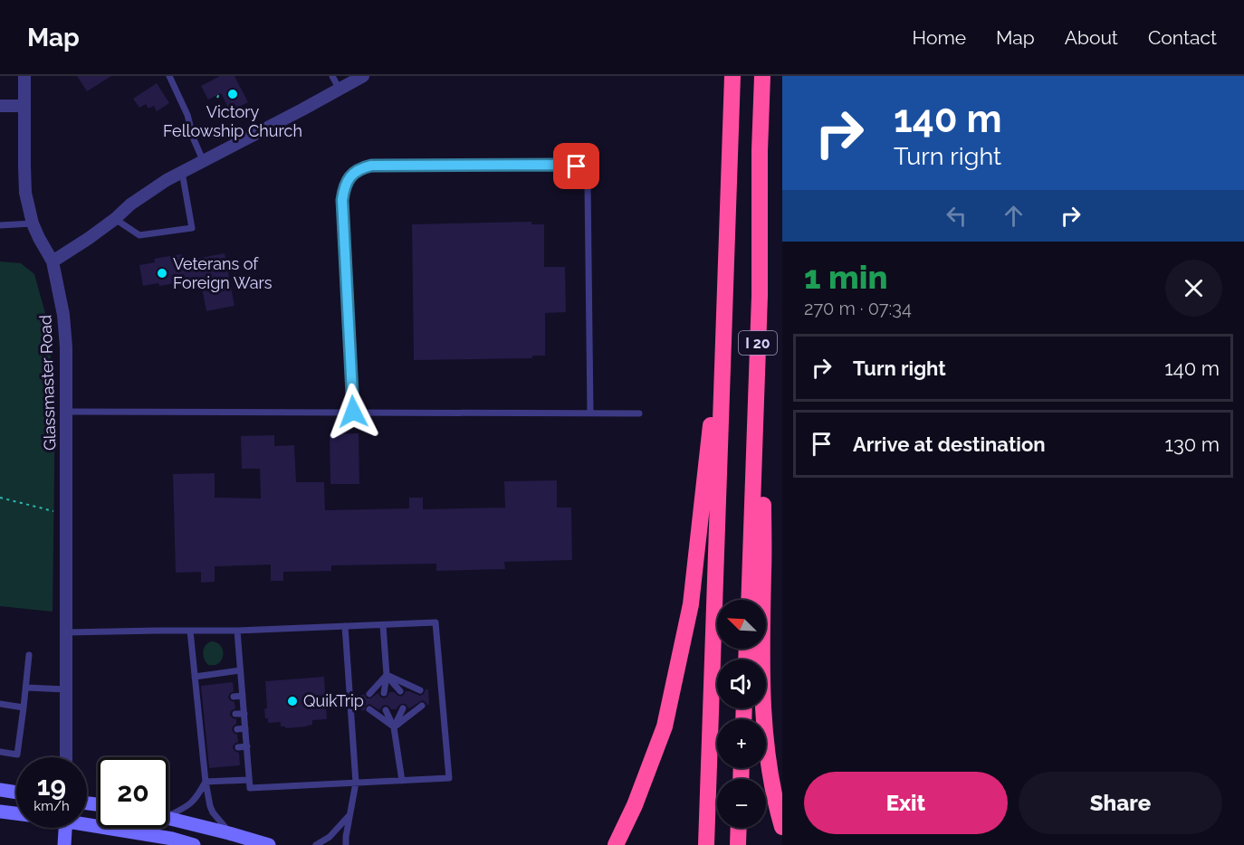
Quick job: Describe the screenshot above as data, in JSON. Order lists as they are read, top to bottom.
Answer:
{
  "streets": {
    "highway": ["I 20"],
    "street": ["Glassmaster Road"]
  },
  "places": ["Victory Fellowship Church", "Veterans of Foreign Wars", "QuikTrip"],
  "north": "top left",
  "page": {
    "header": "Map",
    "nav": [
      "Home",
      "Map",
      "About",
      "Contact"
    ],
    "turn": ["140 m", "Turn right"],
    "heading": ["1 min", "270 m · 07:34"],
    "list": [
      {
        "name": "Turn right",
        "value": "140 m"
      },
      {
        "name": "Arrive at destination",
        "value": "130 m"
      }
    ],
    "map_buttons": ["+", "−"],
    "speed": "19 km/h",
    "limit": "20",
    "buttons": ["Exit", "Share"]
  }
}
